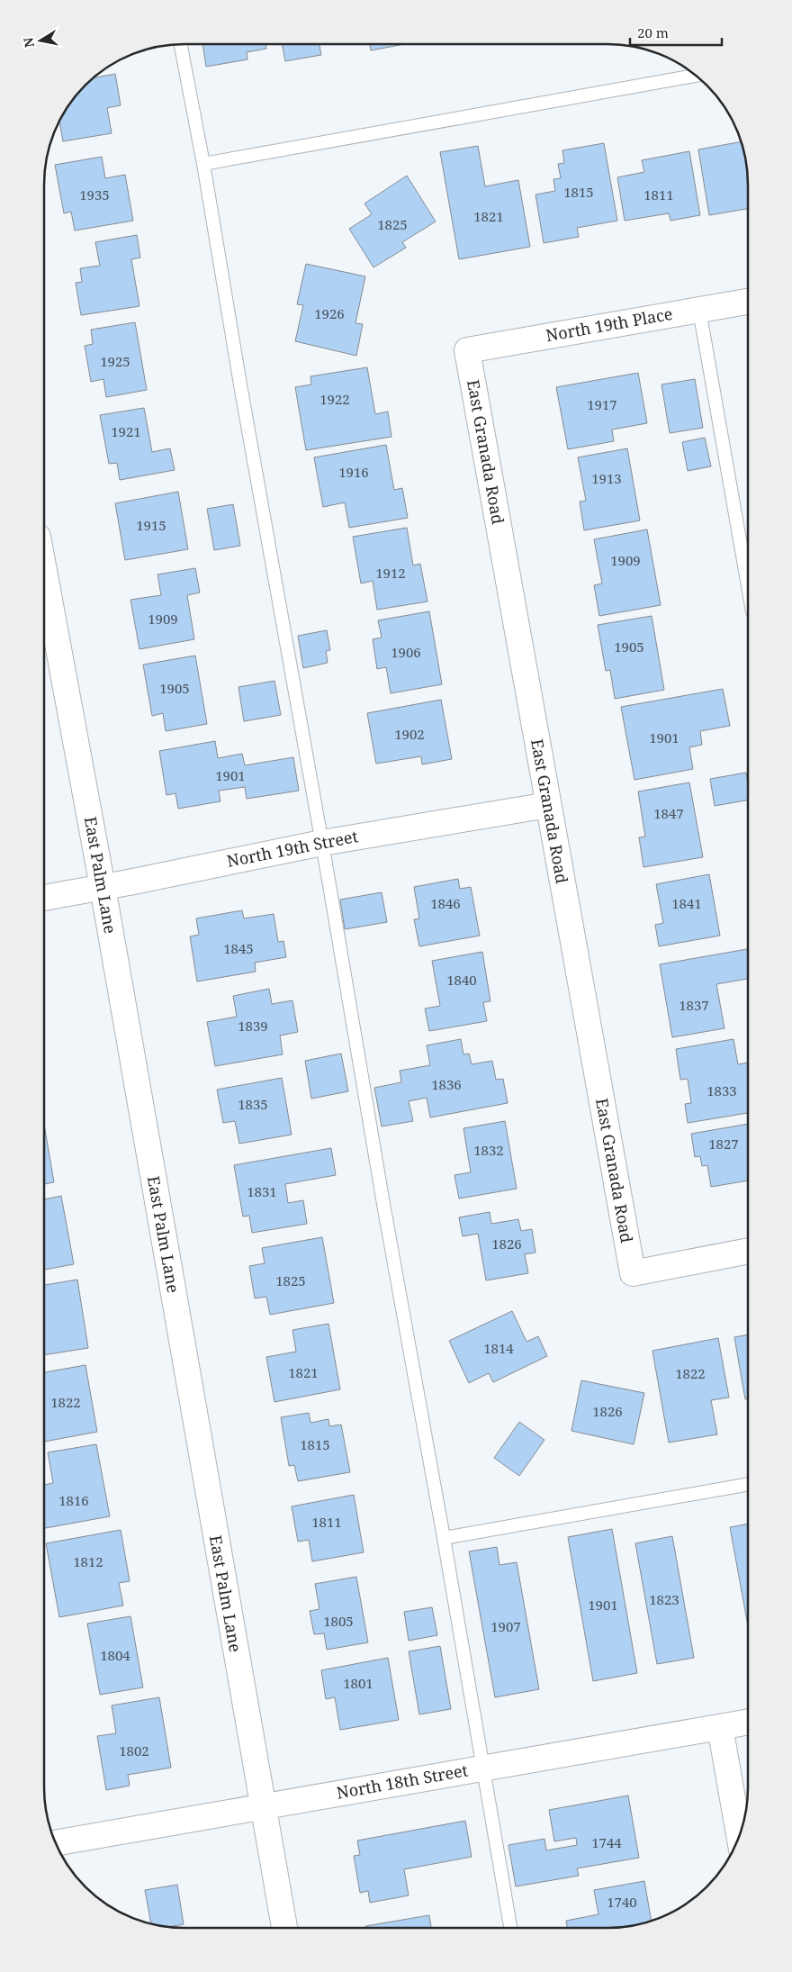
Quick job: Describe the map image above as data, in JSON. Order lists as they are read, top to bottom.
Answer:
{
  "streets": {
    "street": [
      "North 19th Place",
      "East Granada Road",
      "North 19th Street",
      "East Palm Lane",
      "North 18th Street"
    ]
  },
  "crossings": [
    ["North 19th Place", "East Granada Road"],
    ["East Granada Road", "North 19th Street"],
    ["North 19th Street", "East Palm Lane"],
    ["East Palm Lane", "North 18th Street"]
  ],
  "house_numbers": [
    "1815",
    "1935",
    "1811",
    "1821",
    "1825",
    "1926",
    "1925",
    "1922",
    "1917",
    "1921",
    "1916",
    "1913",
    "1915",
    "1909",
    "1912",
    "1909",
    "1905",
    "1906",
    "1905",
    "1902",
    "1901",
    "1901",
    "1847",
    "1846",
    "1841",
    "1845",
    "1840",
    "1837",
    "1839",
    "1836",
    "1833",
    "1835",
    "1827",
    "1832",
    "1831",
    "1826",
    "1825",
    "1814",
    "1821",
    "1822",
    "1822",
    "1826",
    "1815",
    "1816",
    "1811",
    "1812",
    "1823",
    "1901",
    "1805",
    "1907",
    "1804",
    "1801",
    "1802",
    "1744",
    "1740"
  ],
  "scale_bar": "20 m",
  "north": "left"
}
